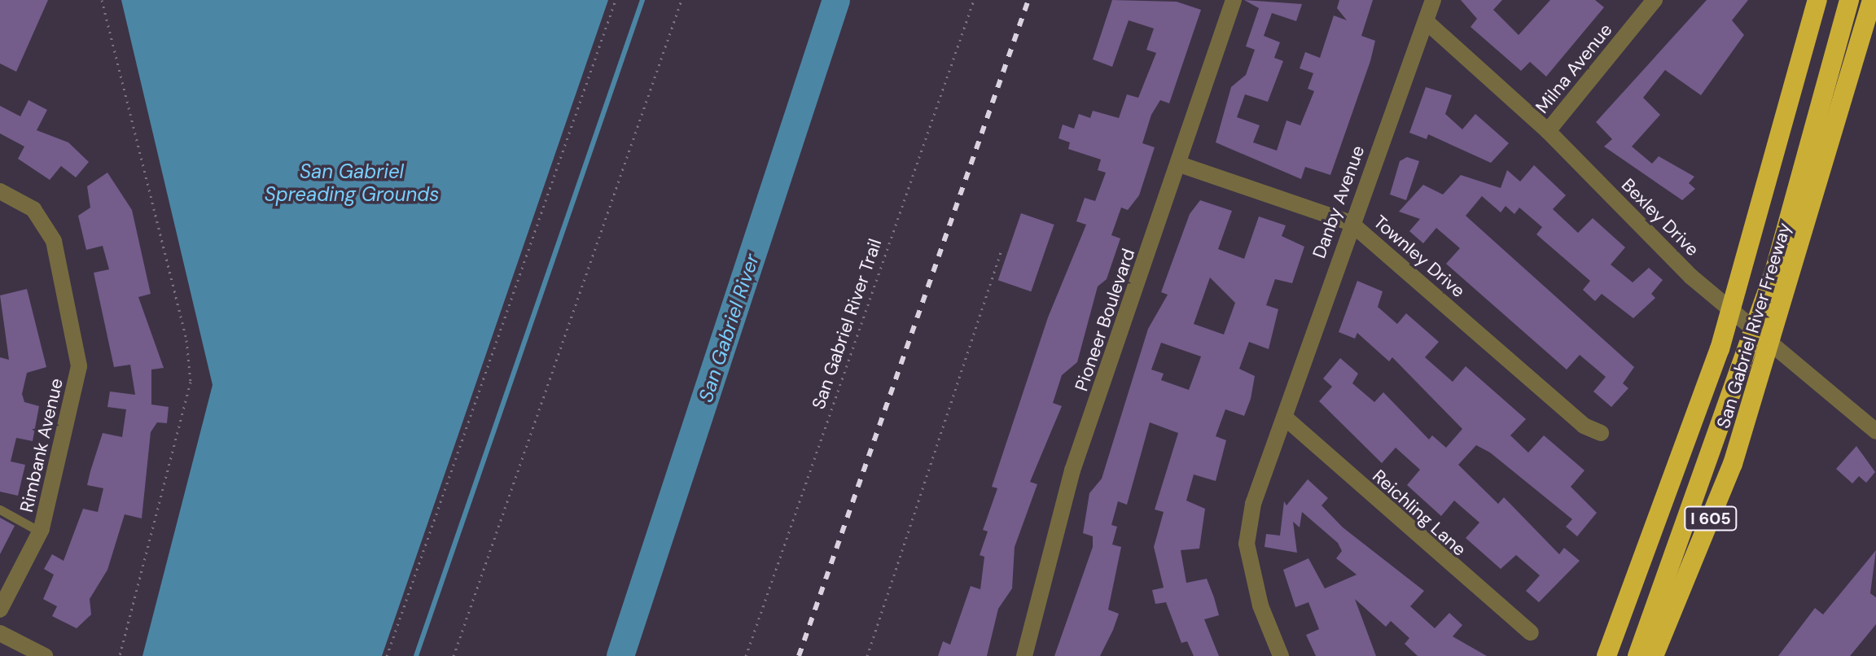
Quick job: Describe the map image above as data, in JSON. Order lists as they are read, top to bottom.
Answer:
{
  "streets": {
    "highway": ["San Gabriel River Freeway", "I 605"],
    "street": [
      "Milna Avenue",
      "Danby Avenue",
      "Bexley Drive",
      "Townley Drive",
      "Pioneer Boulevard",
      "Rimbank Avenue",
      "Reichling Lane"
    ],
    "path": ["San Gabriel River Trail"]
  },
  "crossings": [
    ["Milna Avenue", "Bexley Drive"],
    ["Danby Avenue", "Bexley Drive"],
    ["Danby Avenue", "Townley Drive"],
    ["Danby Avenue", "Reichling Lane"],
    ["Townley Drive", "Pioneer Boulevard"]
  ],
  "water": ["San Gabriel Spreading Grounds", "San Gabriel River"]
}
